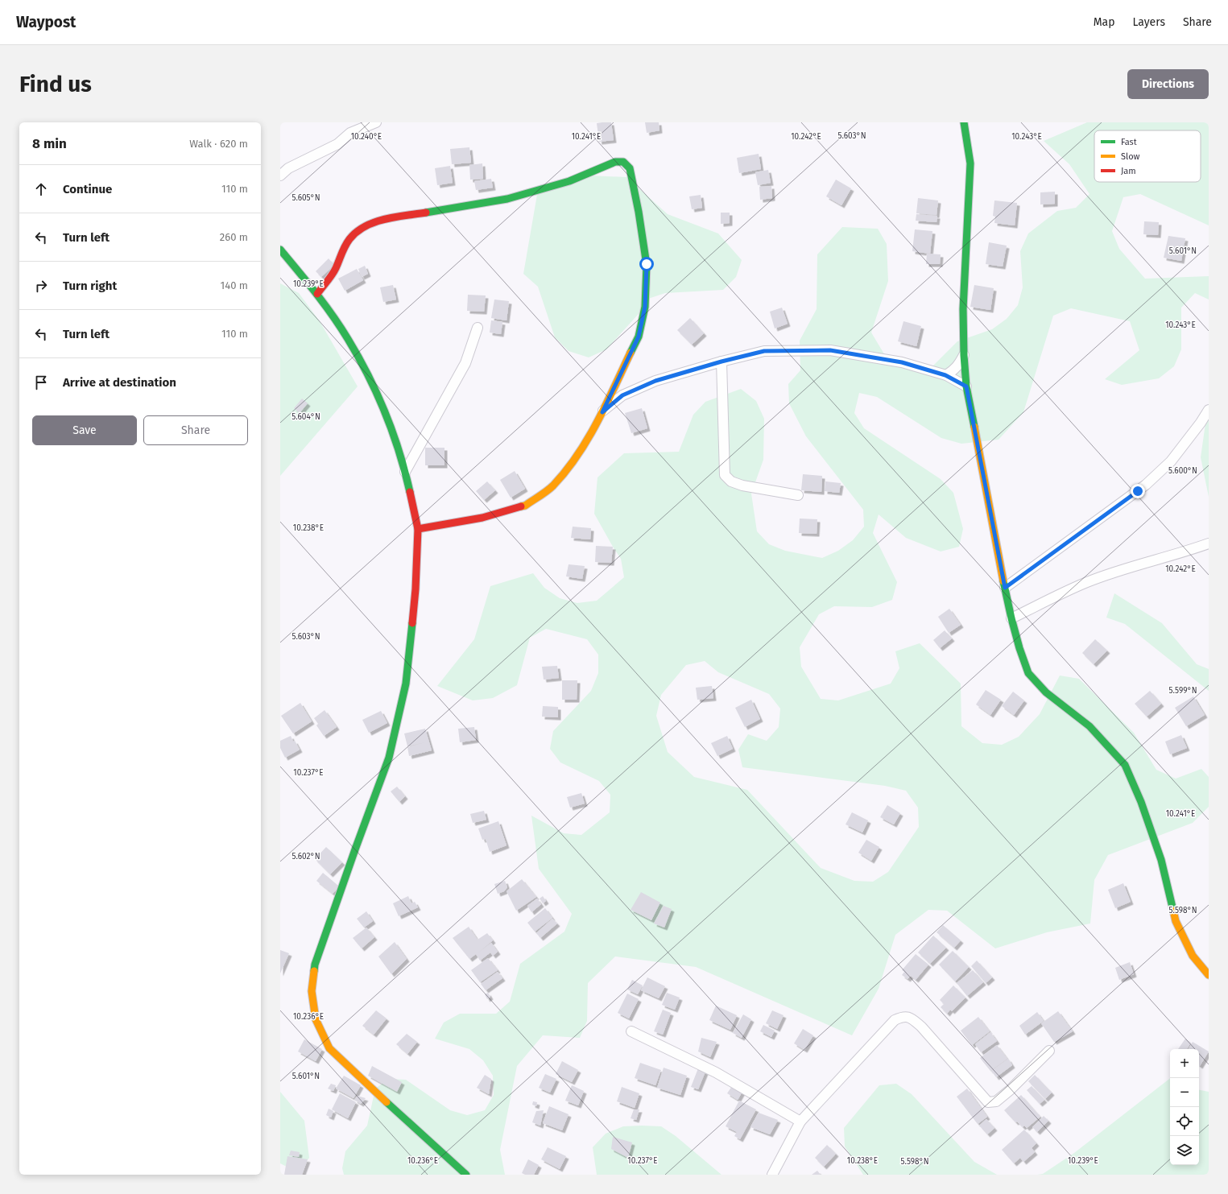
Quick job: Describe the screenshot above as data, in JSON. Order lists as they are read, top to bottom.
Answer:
{
  "legend": ["Fast", "Slow", "Jam"],
  "page": {
    "header": "Waypost",
    "nav": ["Map", "Layers", "Share"],
    "buttons": [
      "Directions",
      ["Save", "Share"]
    ],
    "title": "Find us",
    "heading": ["8 min", "Walk · 620 m"],
    "list": [
      ["Continue", "110 m"],
      ["Turn left", "260 m"],
      ["Turn right", "140 m"],
      ["Turn left", "110 m"],
      "Arrive at destination"
    ],
    "map_buttons": ["+", "−"]
  },
  "coordinates": [
    "5.603°N",
    "10.241°E",
    "10.240°E",
    "10.242°E",
    "10.243°E",
    "5.605°N",
    "5.601°N",
    "10.239°E",
    "5.604°N",
    "5.600°N",
    "10.238°E",
    "5.599°N",
    "10.237°E",
    "5.602°N",
    "5.598°N",
    "10.236°E"
  ]
}
